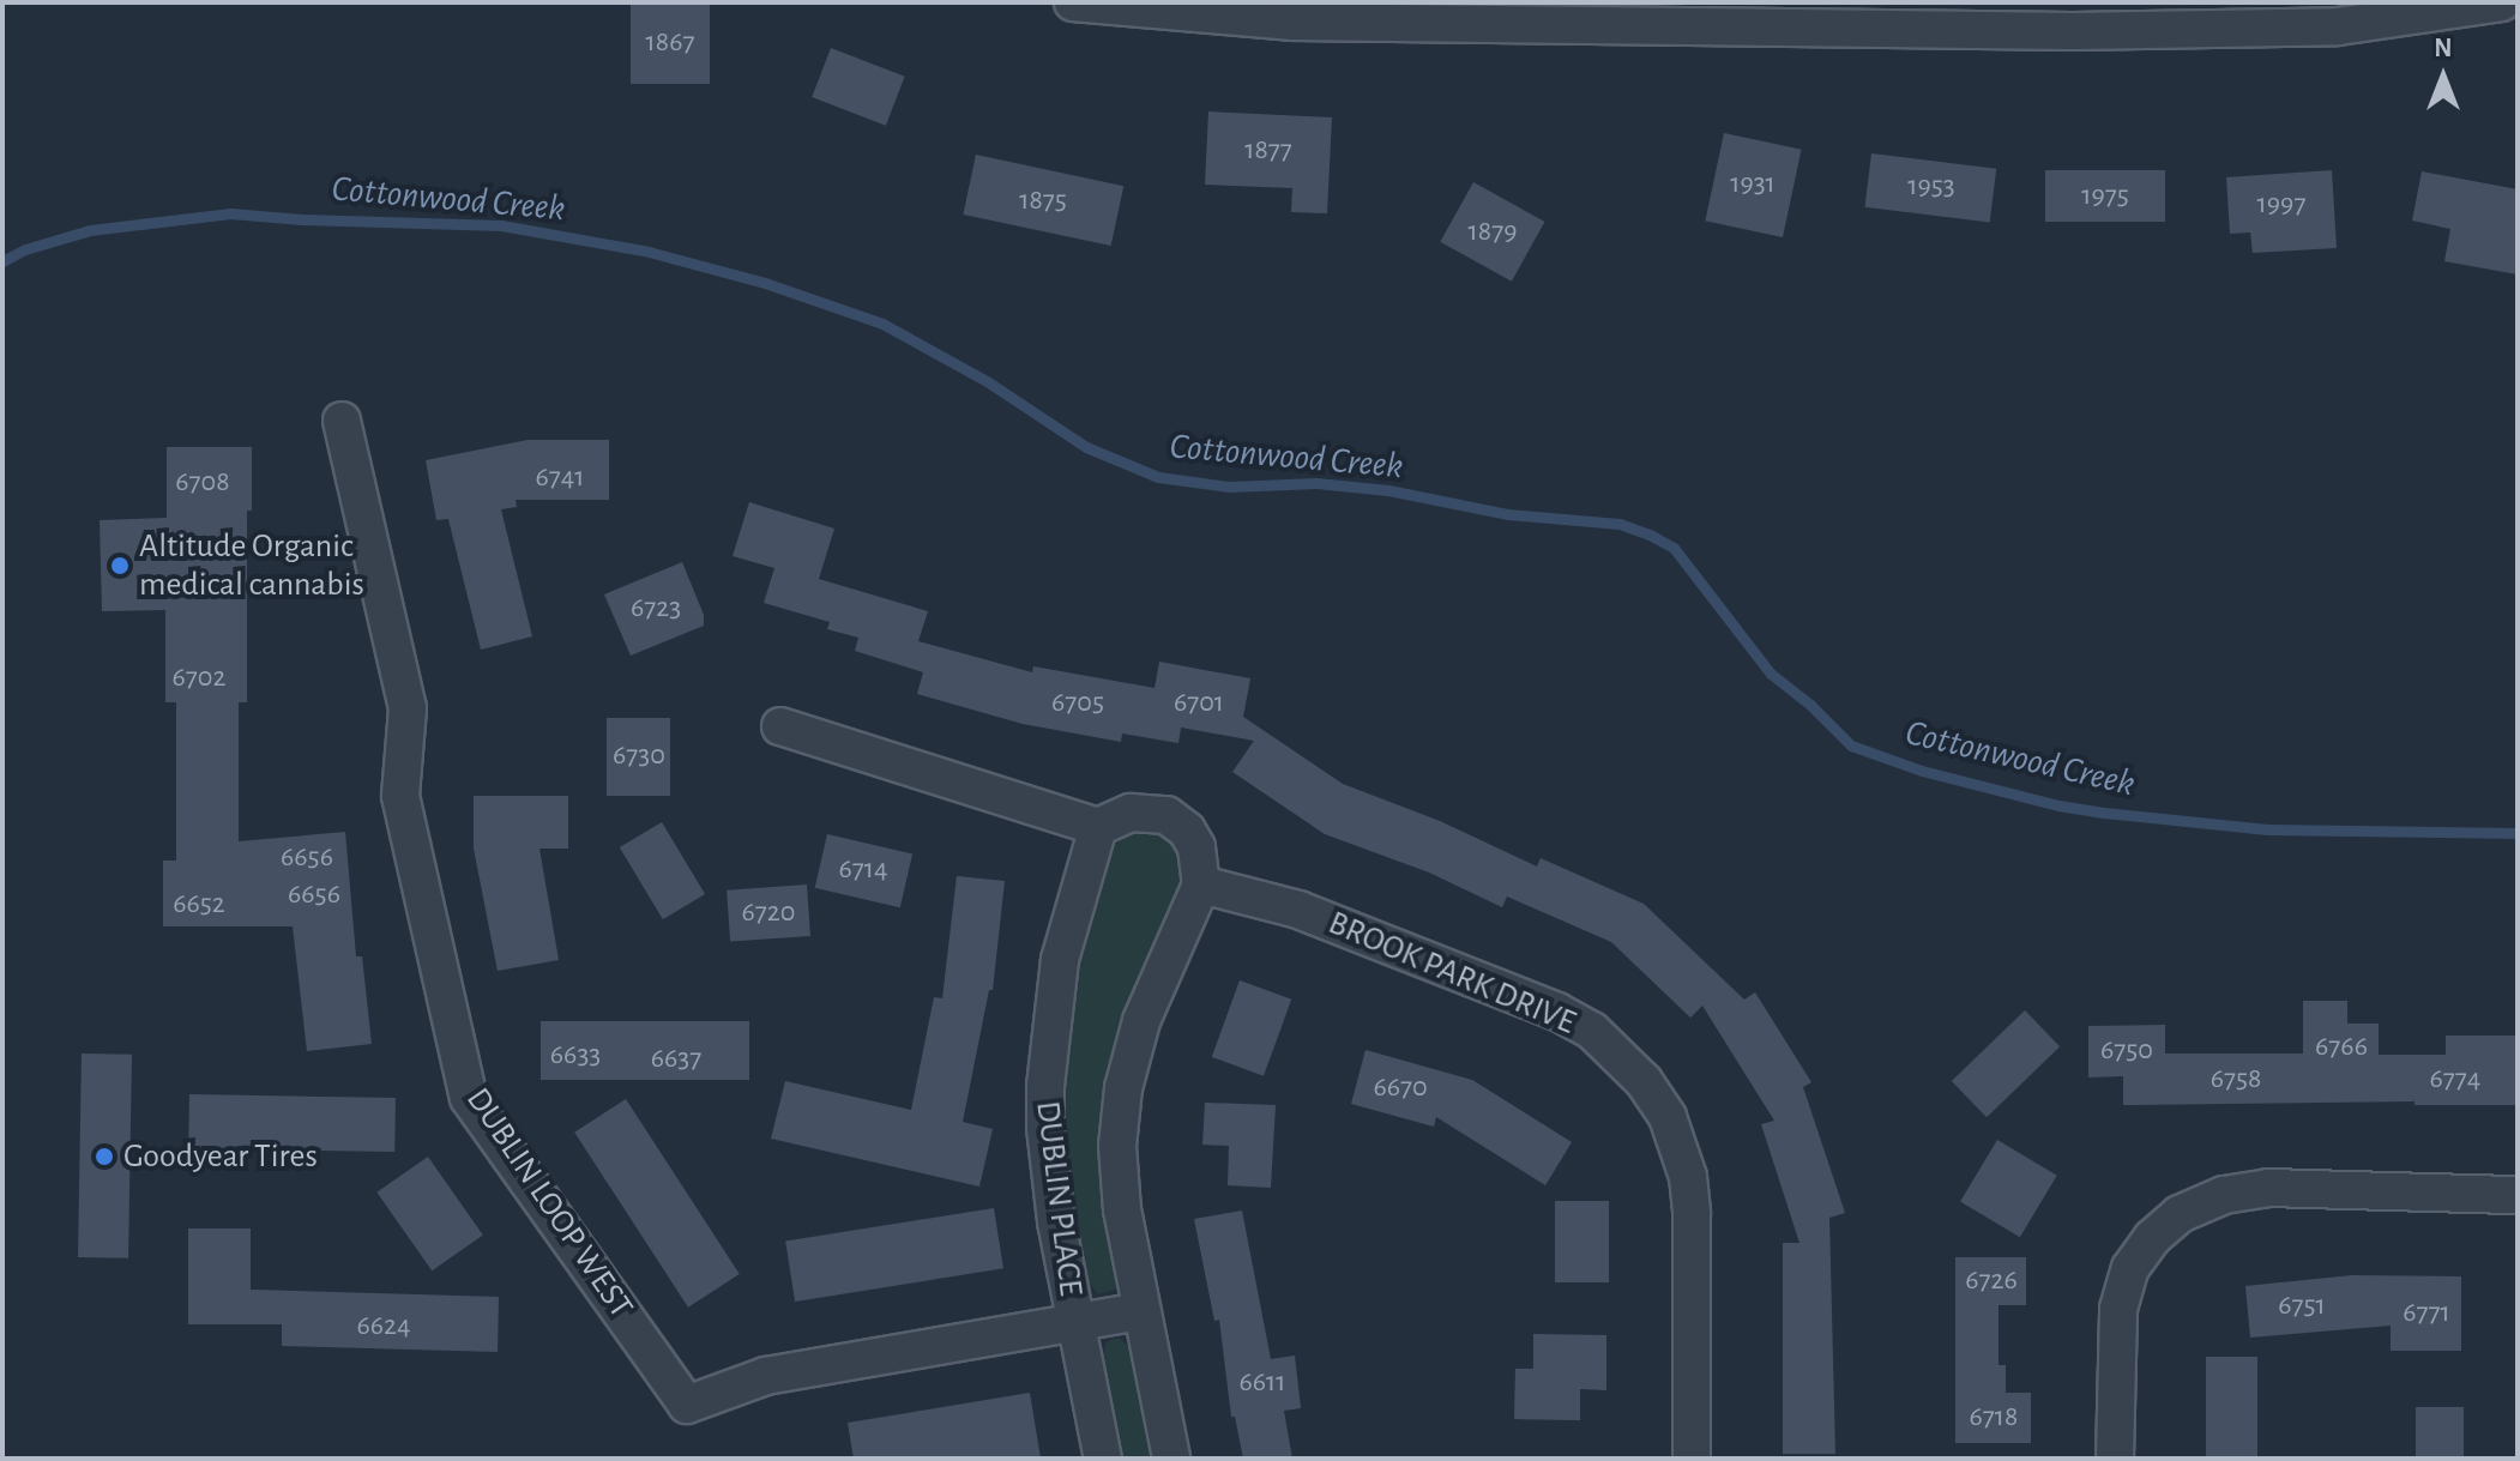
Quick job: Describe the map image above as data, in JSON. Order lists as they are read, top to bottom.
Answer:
{
  "streets": {
    "street": ["BROOK PARK DRIVE", "DUBLIN PLACE", "DUBLIN LOOP WEST"]
  },
  "crossings": [
    ["BROOK PARK DRIVE", "DUBLIN PLACE"],
    ["DUBLIN PLACE", "DUBLIN LOOP WEST"]
  ],
  "water": ["Cottonwood Creek"],
  "places": ["Altitude Organic medical cannabis", "Goodyear Tires"],
  "house_numbers": [
    "1867",
    "1877",
    "1931",
    "1953",
    "1975",
    "1875",
    "1997",
    "1879",
    "6741",
    "6708",
    "6723",
    "6702",
    "6705",
    "6701",
    "6730",
    "6656",
    "6714",
    "6656",
    "6652",
    "6720",
    "6766",
    "6750",
    "6633",
    "6637",
    "6758",
    "6774",
    "6670",
    "6726",
    "6751",
    "6771",
    "6624",
    "6611",
    "6718"
  ],
  "north": "top"
}
